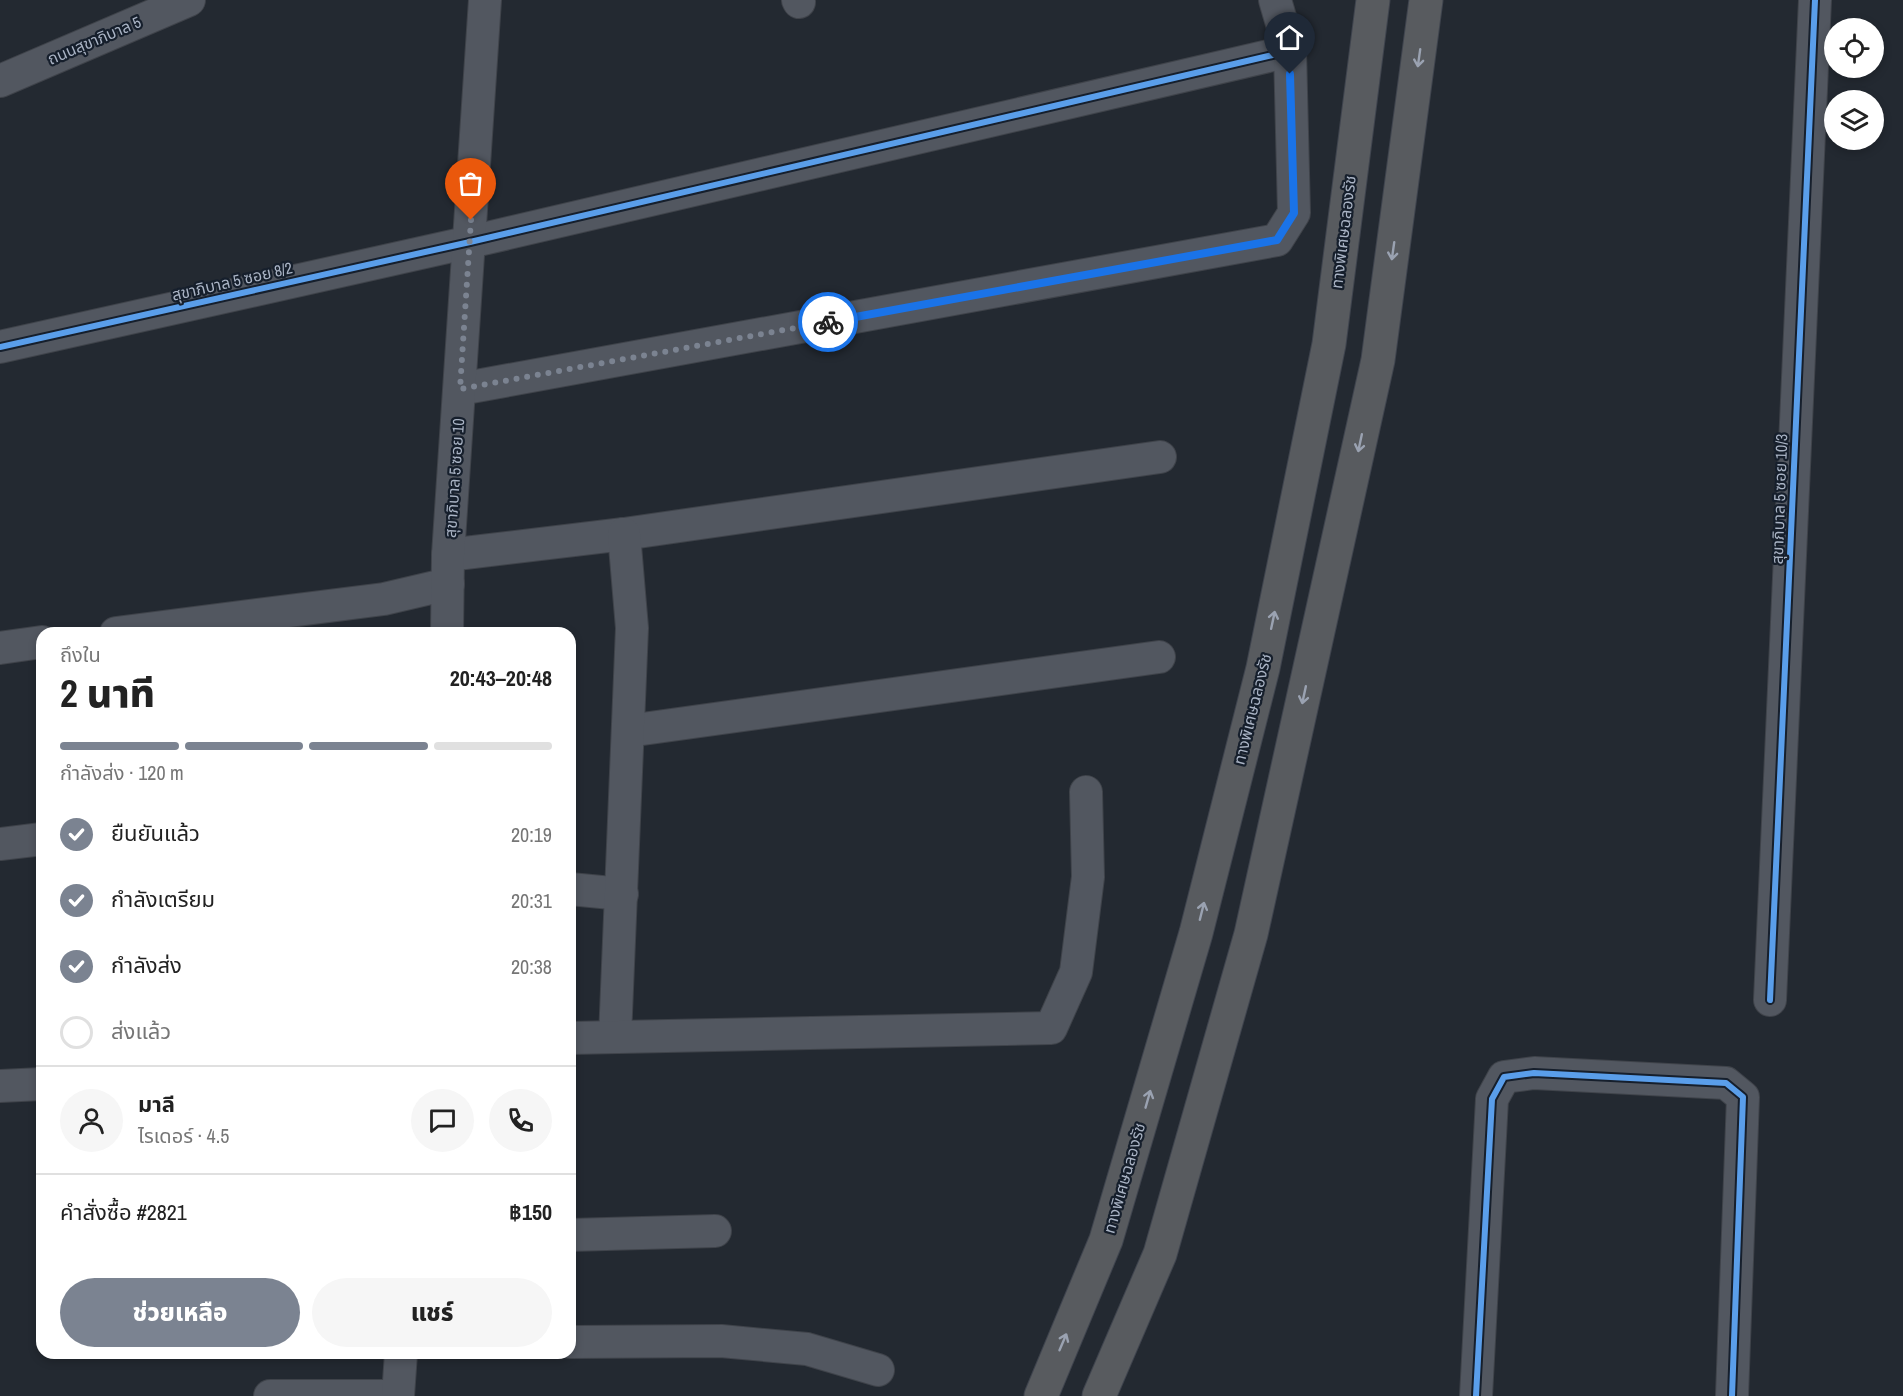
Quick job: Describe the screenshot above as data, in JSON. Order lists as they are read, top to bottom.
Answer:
{
  "streets": {
    "highway": ["ทางพิเศษฉลองรัช"],
    "street": [
      "ถนนสุขาภิบาล 5",
      "สุขาภิบาล 5 ซอย 8/2",
      "สุขาภิบาล 5 ซอย 10",
      "สุขาภิบาล 5 ซอย 10/3"
    ]
  },
  "crossings": [
    ["สุขาภิบาล 5 ซอย 8/2", "สุขาภิบาล 5 ซอย 10"]
  ],
  "page": {
    "heading": ["2 นาที", "ถึงใน", "20:43–20:48"],
    "panel": [
      "มาลี",
      "ไรเดอร์ · 4.5",
      "คำสั่งซื้อ #2821",
      "฿150"
    ],
    "bar": "กำลังส่ง · 120 m",
    "list": [
      ["ยืนยันแล้ว", "20:19"],
      ["กำลังเตรียม", "20:31"],
      ["กำลังส่ง", "20:38"],
      "ส่งแล้ว"
    ],
    "buttons": ["ช่วยเหลือ", "แชร์"]
  }
}
